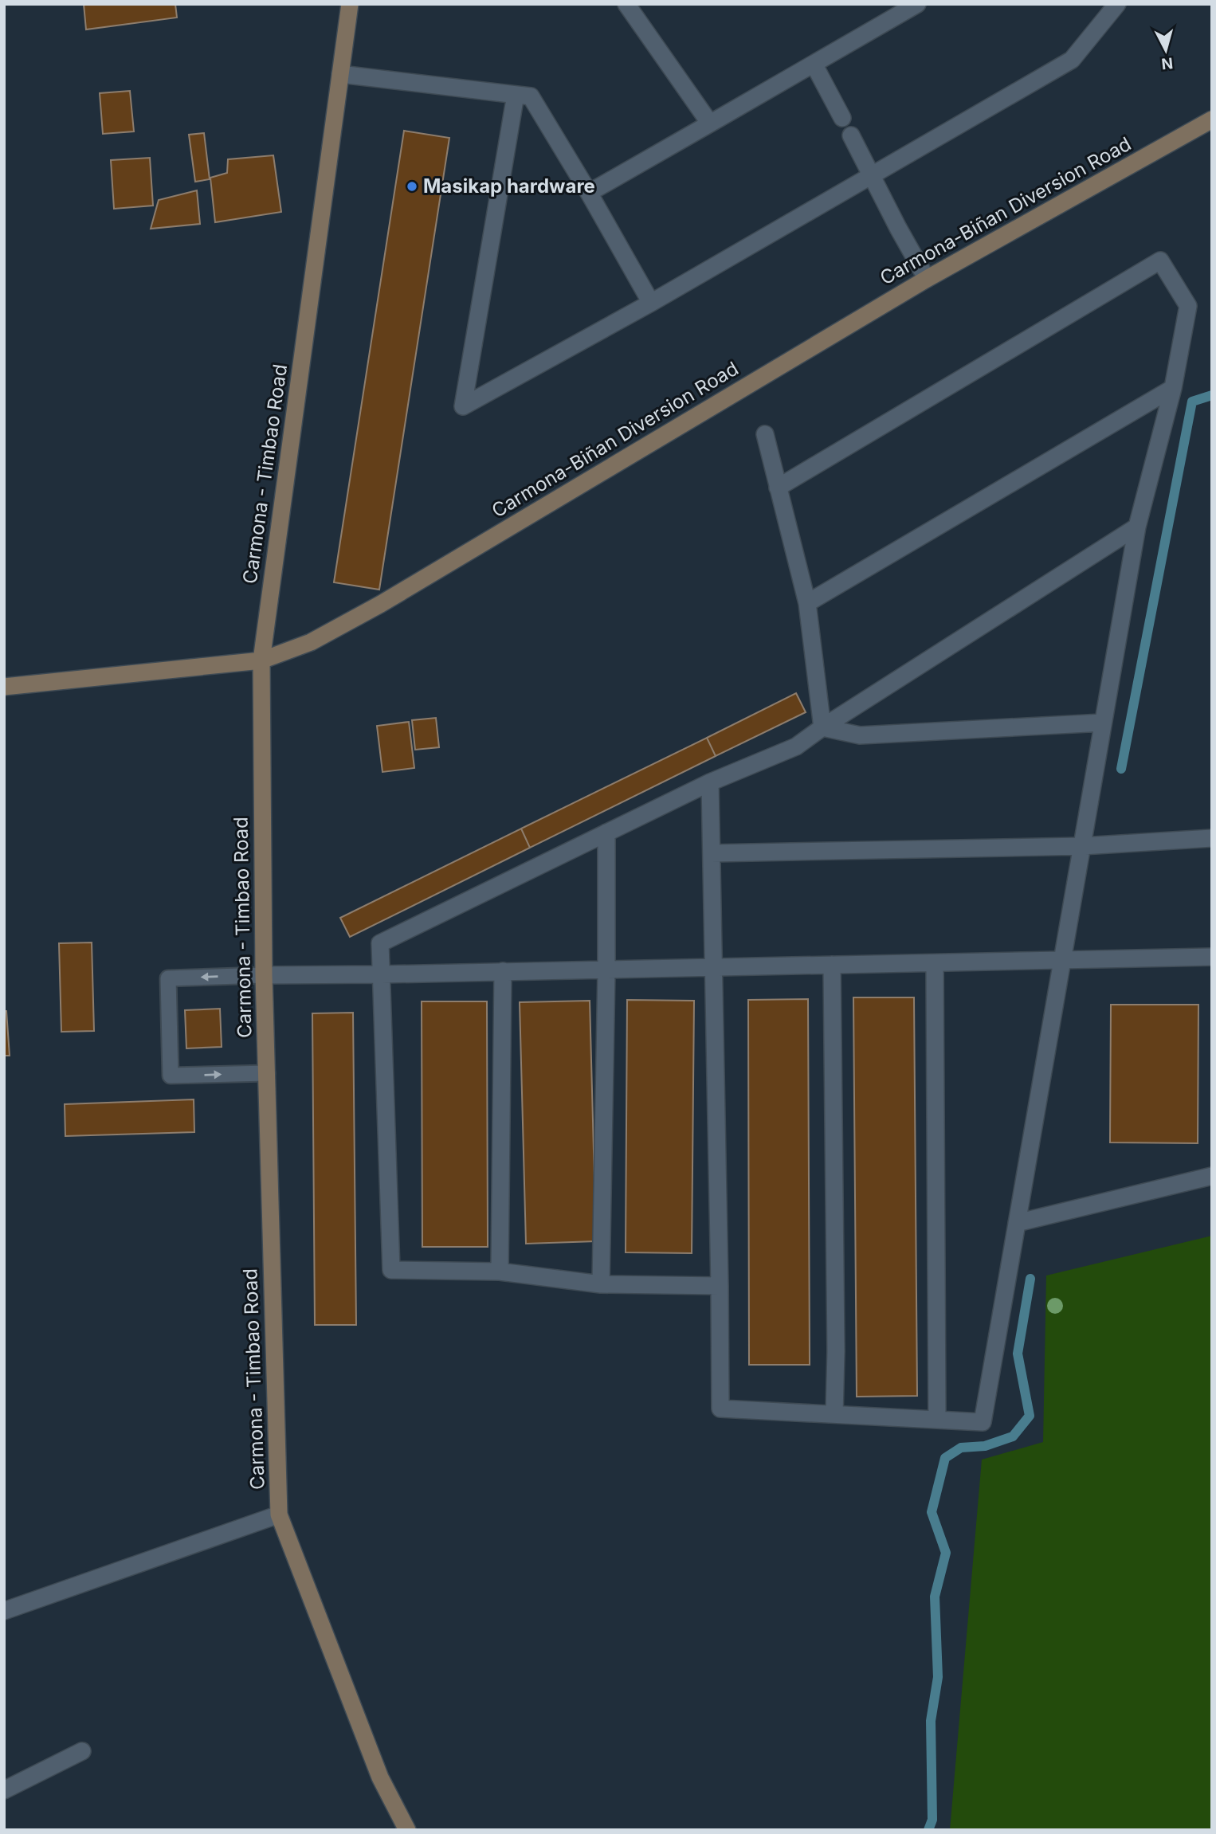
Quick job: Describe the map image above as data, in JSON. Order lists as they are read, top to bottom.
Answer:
{
  "streets": {
    "main road": ["Carmona-Biñan Diversion Road", "Carmona - Timbao Road"]
  },
  "crossings": [
    ["Carmona-Biñan Diversion Road", "Carmona - Timbao Road"]
  ],
  "places": ["Masikap hardware"],
  "north": "bottom"
}
